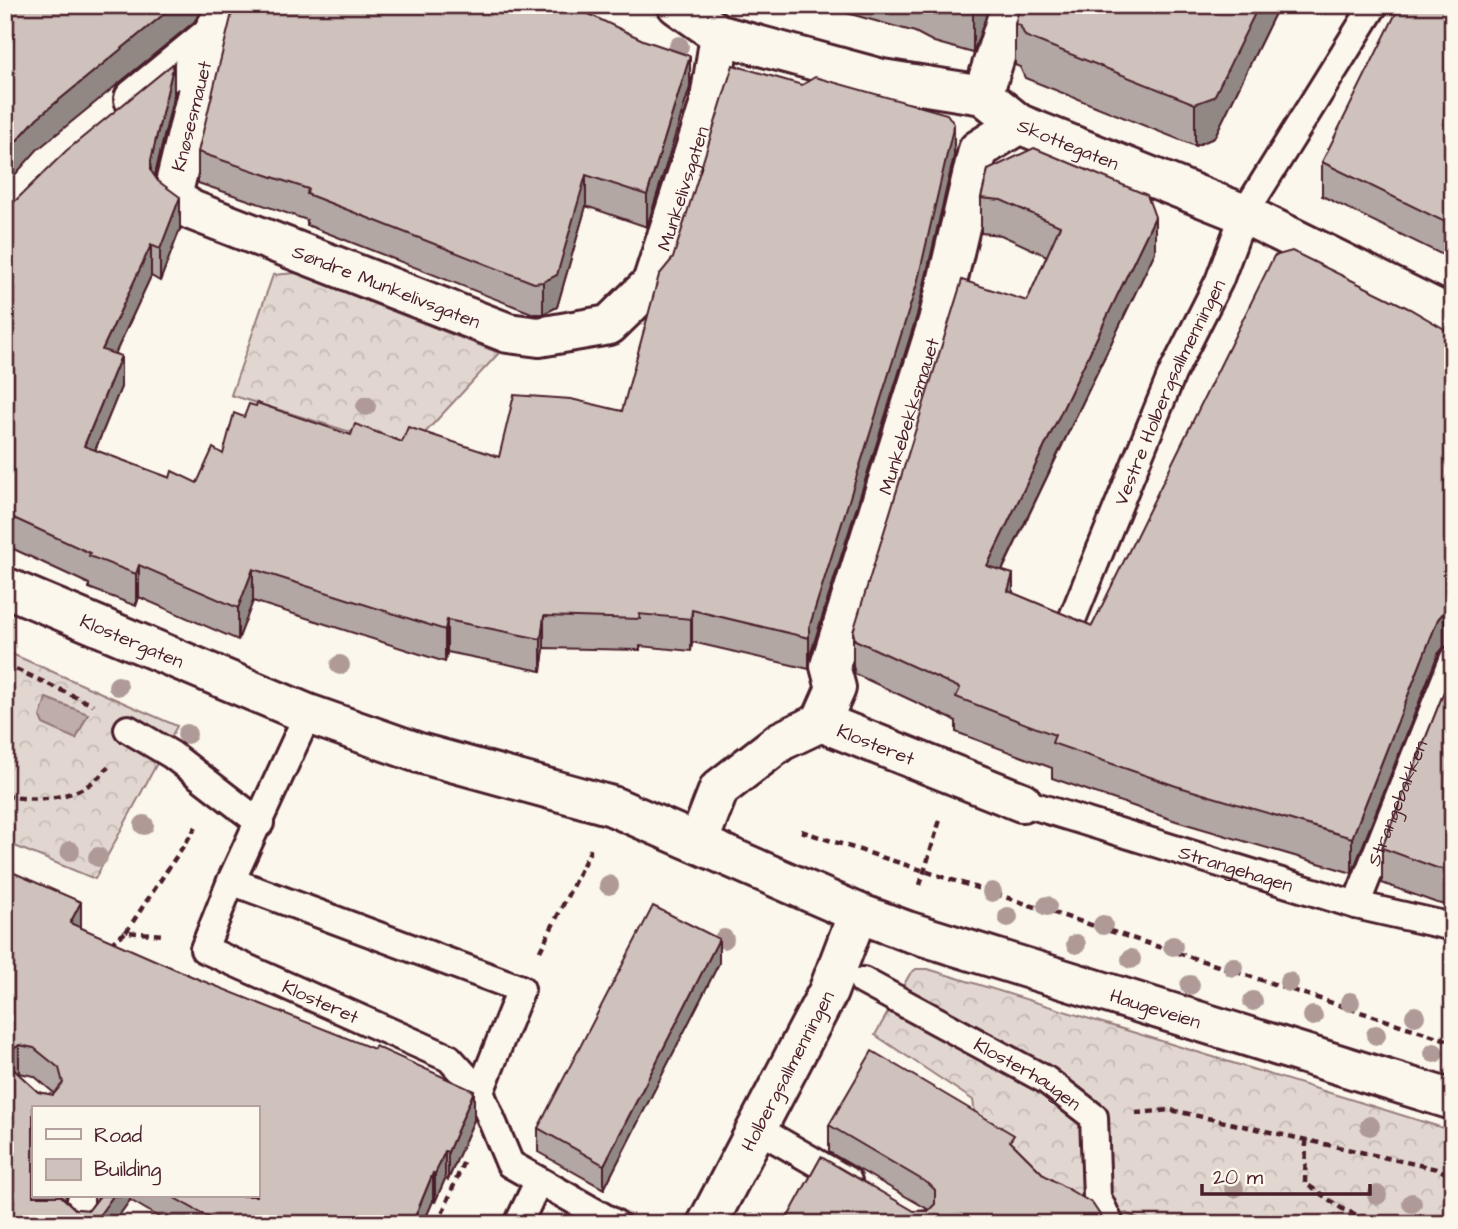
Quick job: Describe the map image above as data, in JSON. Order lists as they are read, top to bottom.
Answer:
{
  "streets": {
    "street": [
      "Knøsesmauet",
      "Skottegaten",
      "Munkelivsgaten",
      "Søndre Munkelivsgaten",
      "Munkebekksmauet",
      "Klostergaten",
      "Klosteret",
      "Haugeveien",
      "Holbergsallmenningen"
    ],
    "lane": [
      "Vestre Holbergsallmenningen",
      "Strangebakken",
      "Strangehagen",
      "Klosterhaugen"
    ]
  },
  "crossings": [
    ["Knøsesmauet", "Søndre Munkelivsgaten"],
    ["Skottegaten", "Vestre Holbergsallmenningen"],
    ["Skottegaten", "Munkebekksmauet"],
    ["Munkelivsgaten", "Søndre Munkelivsgaten"],
    ["Munkebekksmauet", "Klosteret"],
    ["Klosteret", "Strangehagen"],
    ["Strangebakken", "Strangehagen"],
    ["Haugeveien", "Holbergsallmenningen"]
  ],
  "legend": ["Road", "Building"],
  "scale_bar": "20 m"
}
